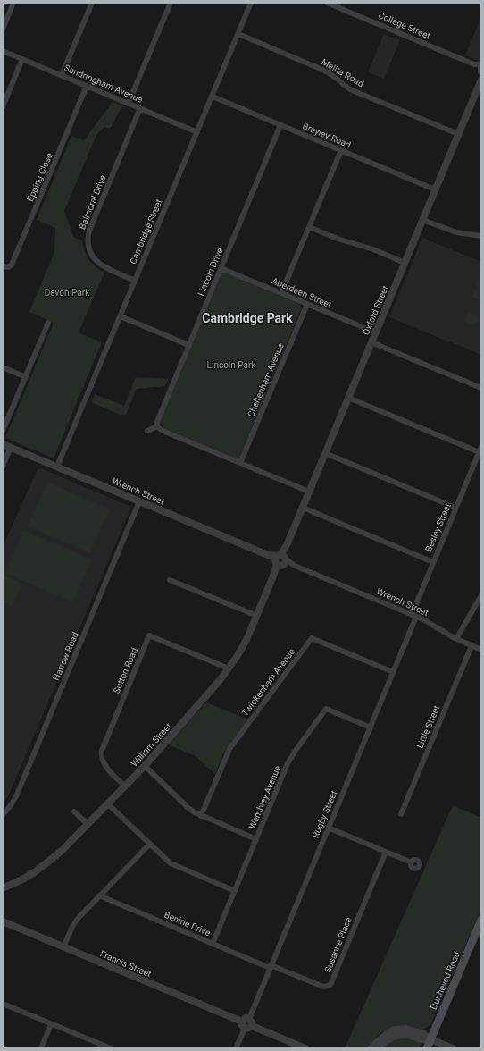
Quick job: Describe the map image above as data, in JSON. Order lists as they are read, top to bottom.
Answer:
{
  "streets": {
    "main road": ["Dunheved Road"],
    "street": [
      "College Street",
      "Melita Road",
      "Sandringham Avenue",
      "Breyley Road",
      "Epping Close",
      "Balmoral Drive",
      "Cambridge Street",
      "Lincoln Drive",
      "Aberdeen Street",
      "Oxford Street",
      "Cheltenham Avenue",
      "Wrench Street",
      "Besley Street",
      "Harrow Road",
      "Sutton Road",
      "Twickenham Avenue",
      "Little Street",
      "William Street",
      "Wembley Avenue",
      "Rugby Street",
      "Benine Drive",
      "Susanne Place",
      "Francis Street"
    ]
  },
  "crossings": [
    ["College Street", "Oxford Street"],
    ["Melita Road", "Cambridge Street"],
    ["Melita Road", "Oxford Street"],
    ["Sandringham Avenue", "Epping Close"],
    ["Sandringham Avenue", "Balmoral Drive"],
    ["Sandringham Avenue", "Cambridge Street"],
    ["Breyley Road", "Cambridge Street"],
    ["Breyley Road", "Lincoln Drive"],
    ["Breyley Road", "Oxford Street"],
    ["Balmoral Drive", "Cambridge Street"],
    ["Cambridge Street", "Wrench Street"],
    ["Lincoln Drive", "Aberdeen Street"],
    ["Aberdeen Street", "Oxford Street"],
    ["Aberdeen Street", "Cheltenham Avenue"],
    ["Oxford Street", "Wrench Street"],
    ["Oxford Street", "William Street"],
    ["Wrench Street", "Besley Street"],
    ["Wrench Street", "Harrow Road"],
    ["Wrench Street", "Little Street"],
    ["Wrench Street", "William Street"],
    ["Wrench Street", "Rugby Street"],
    ["Besley Street", "Rugby Street"],
    ["Sutton Road", "William Street"],
    ["Twickenham Avenue", "Rugby Street"],
    ["Wembley Avenue", "Rugby Street"],
    ["Wembley Avenue", "Benine Drive"],
    ["Rugby Street", "Benine Drive"],
    ["Rugby Street", "Susanne Place"],
    ["Rugby Street", "Francis Street"],
    ["Benine Drive", "Susanne Place"]
  ],
  "districts": ["Cambridge Park"],
  "parks": ["Devon Park", "Lincoln Park"]
}
